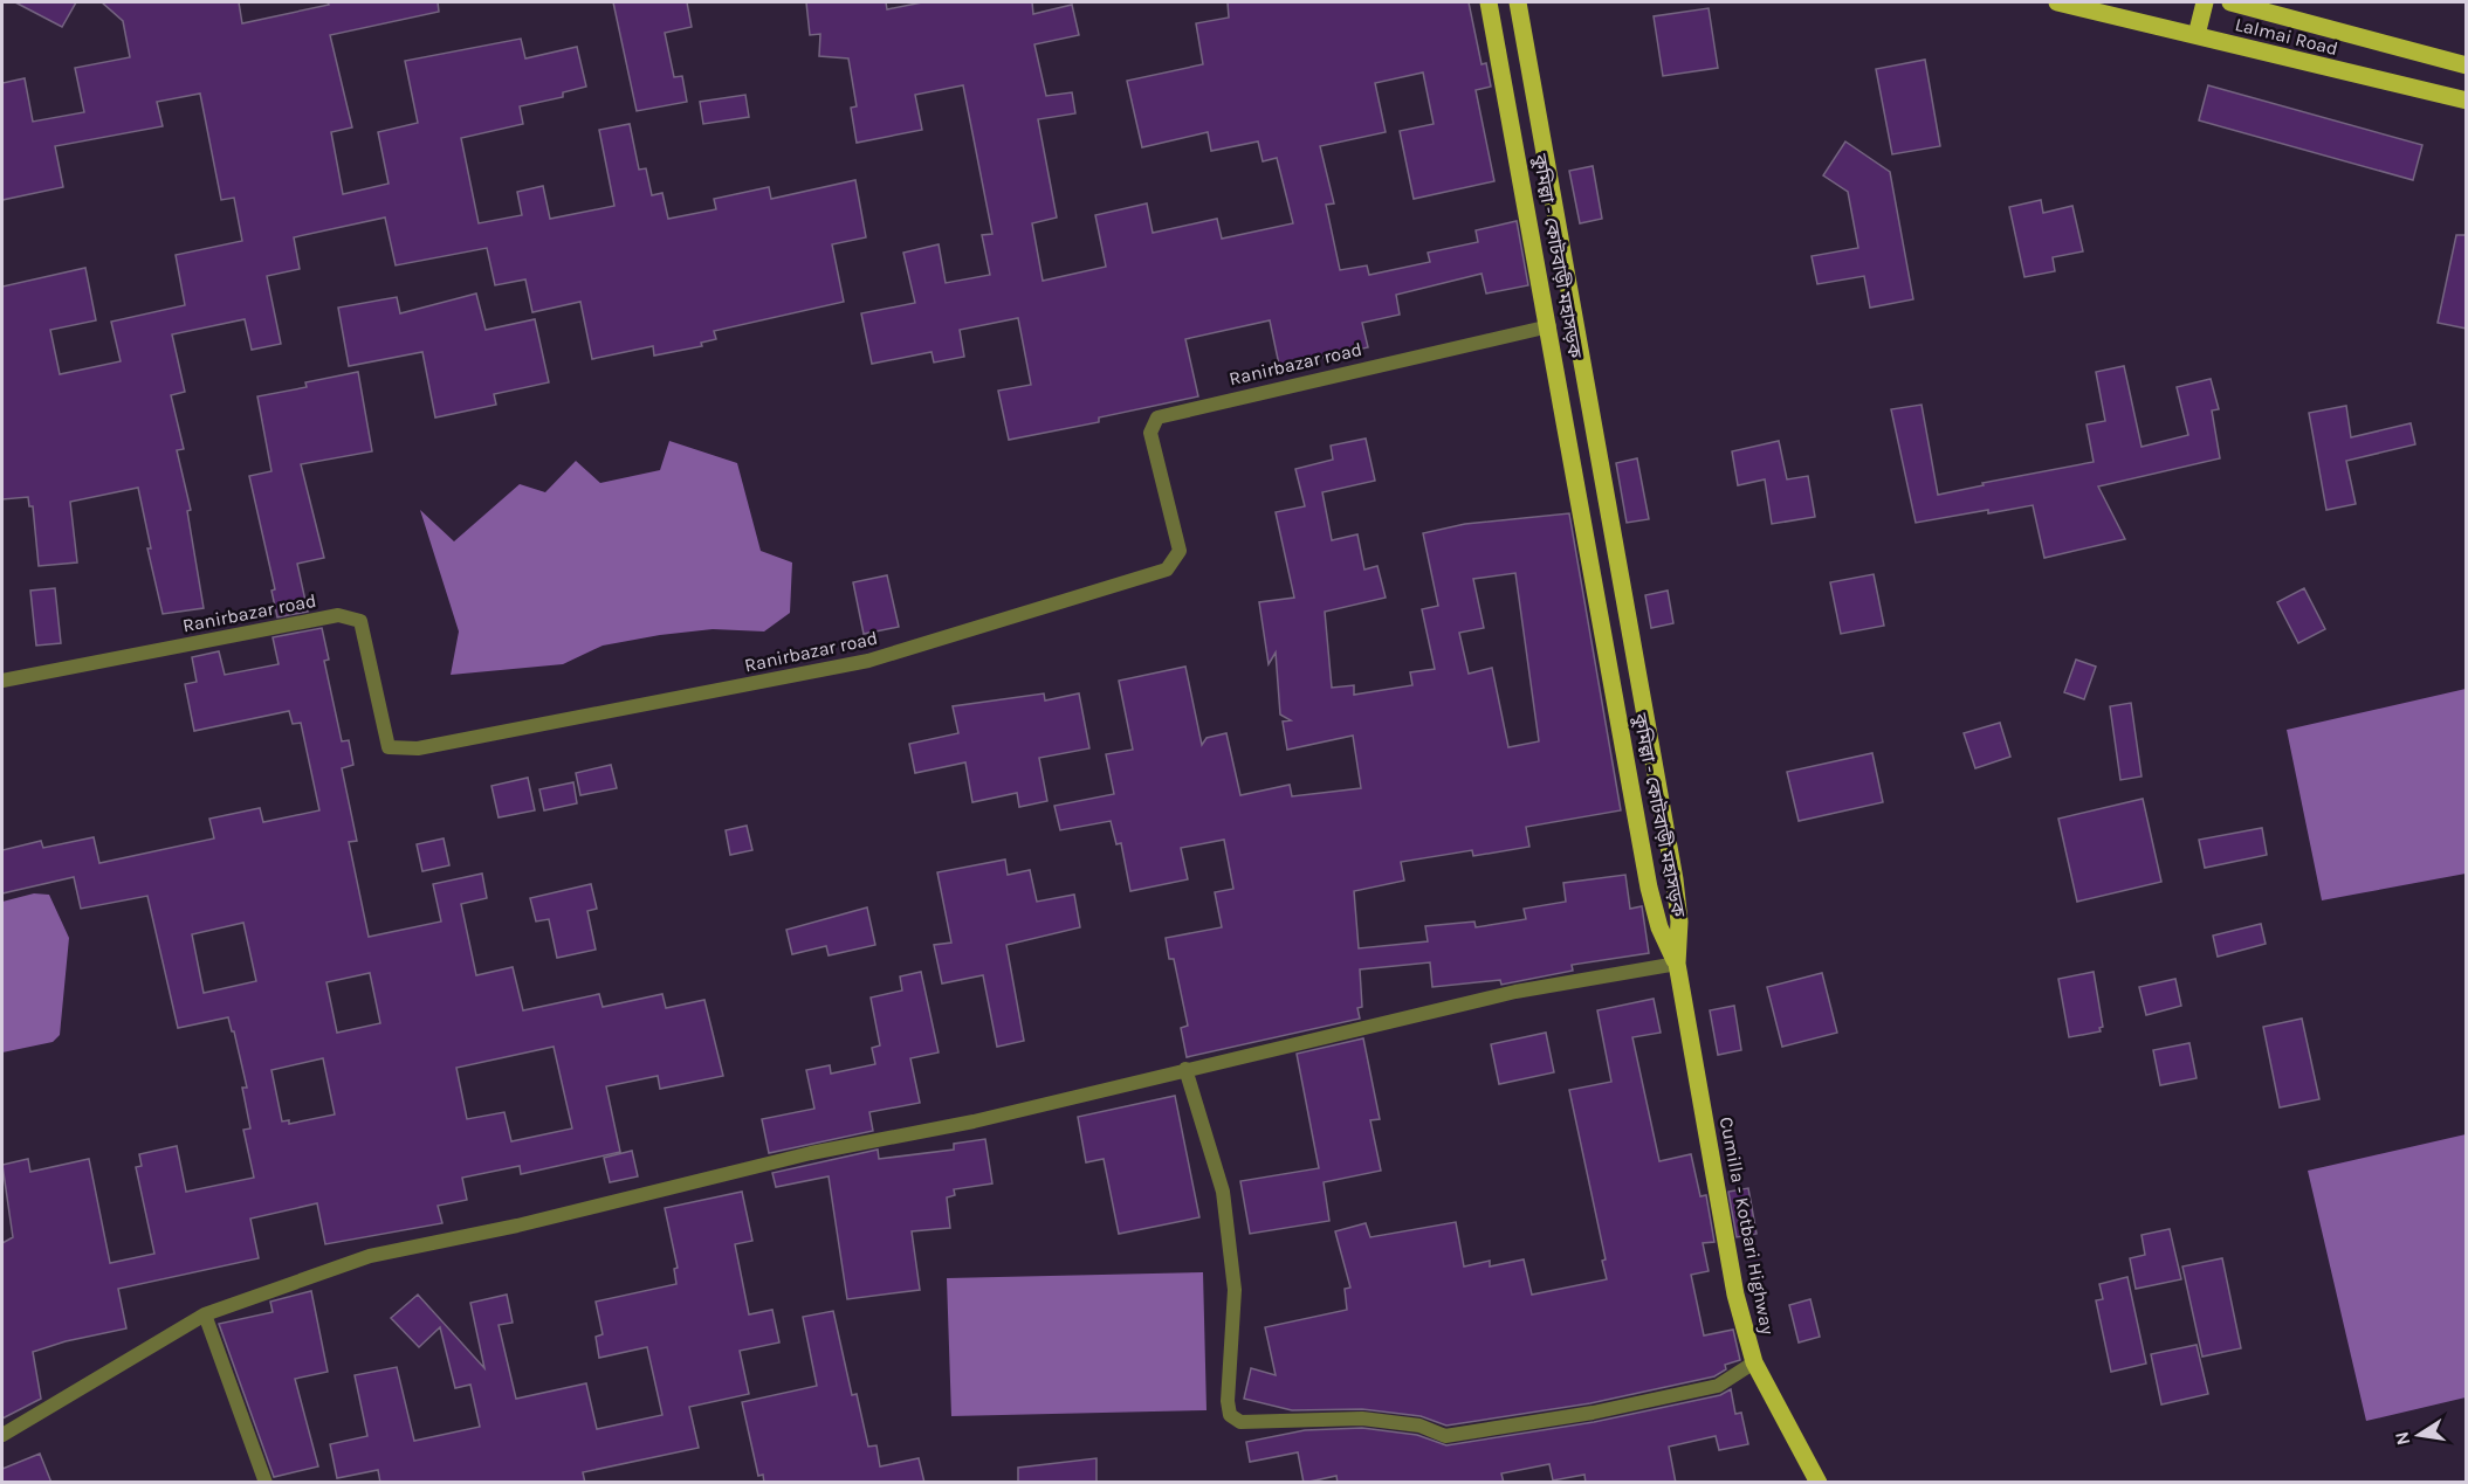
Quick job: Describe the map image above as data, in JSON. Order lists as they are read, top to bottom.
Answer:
{
  "streets": {
    "main road": ["Lalmai Road", "কুমিল্লা - কোটবাড়ী মহাসড়ক", "Cumilla - Kotbari Highway"],
    "street": ["Ranirbazar road"]
  },
  "crossings": [
    ["কুমিল্লা - কোটবাড়ী মহাসড়ক", "Ranirbazar road"],
    ["কুমিল্লা - কোটবাড়ী মহাসড়ক", "Cumilla - Kotbari Highway"]
  ],
  "north": "left"
}
